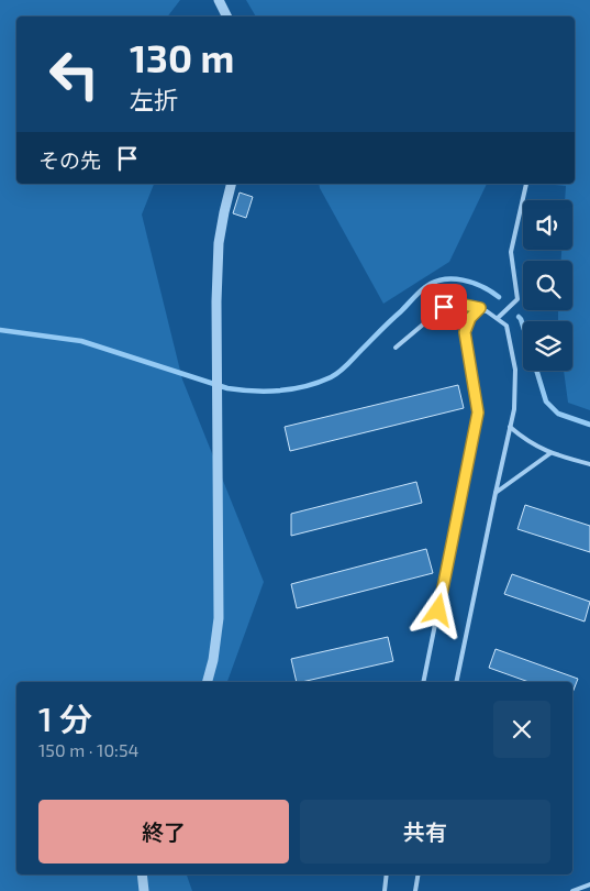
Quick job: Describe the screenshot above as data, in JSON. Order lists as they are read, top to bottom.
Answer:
{
  "page": {
    "turn": ["130 m", "左折"],
    "then": "その先",
    "heading": ["1 分", "150 m · 10:54"],
    "buttons": ["終了", "共有"]
  }
}
